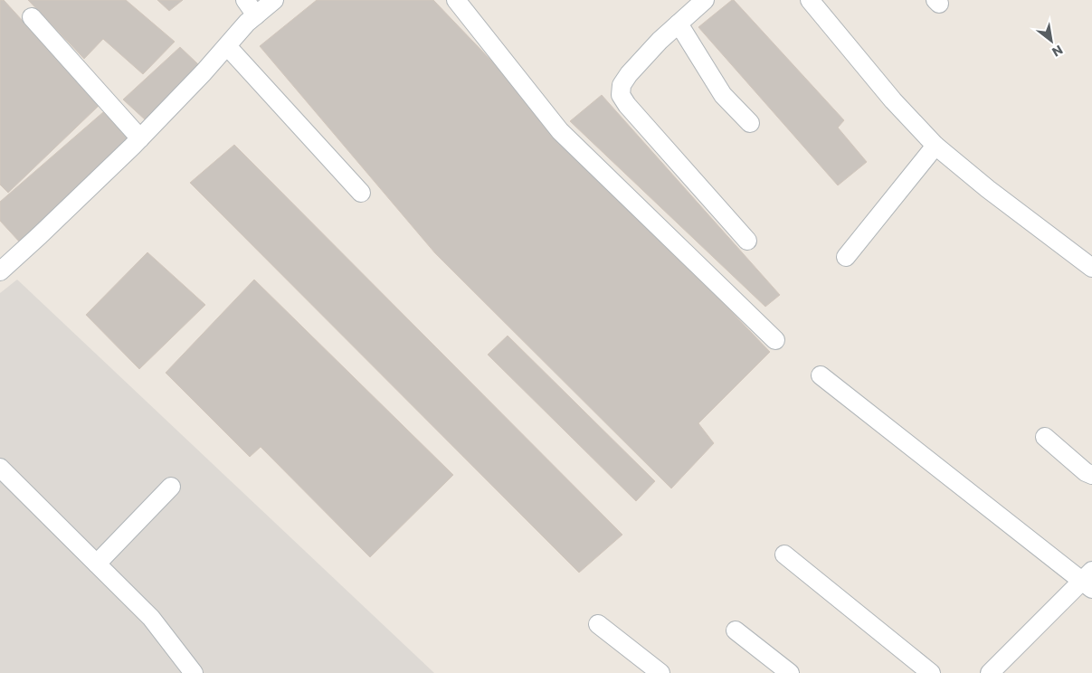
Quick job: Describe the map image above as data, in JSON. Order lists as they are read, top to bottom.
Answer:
{
  "north": "bottom right"
}
